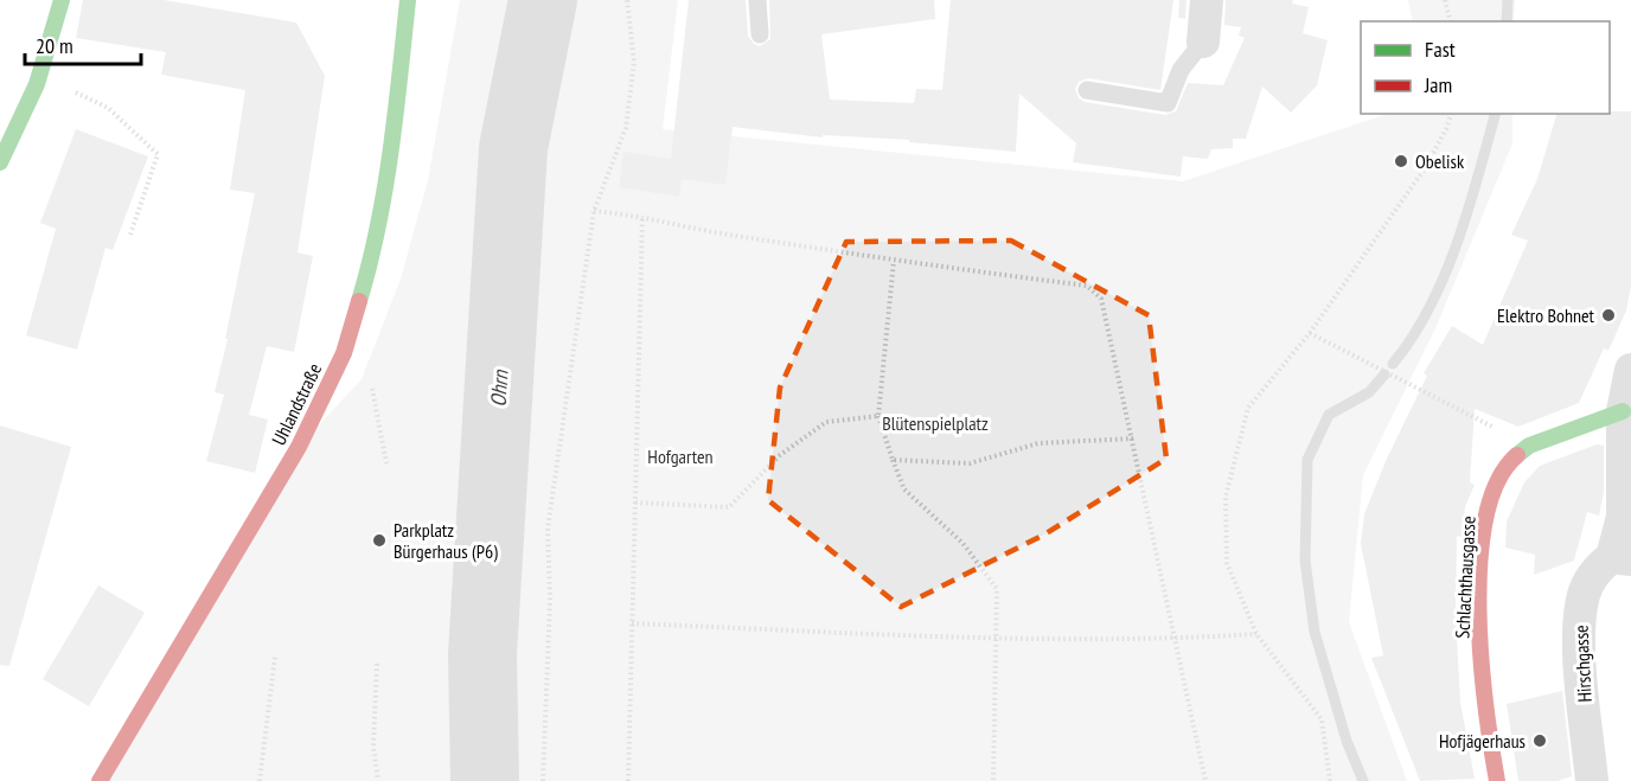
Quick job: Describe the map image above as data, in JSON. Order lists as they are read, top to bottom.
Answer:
{
  "streets": {
    "main road": ["Uhlandstraße", "Schlachthausgasse"],
    "street": ["Hirschgasse"]
  },
  "crossings": [
    ["Schlachthausgasse", "Hirschgasse"]
  ],
  "water": ["Ohrn"],
  "parks": ["Blütenspielplatz", "Hofgarten"],
  "places": [
    "Obelisk",
    "Elektro Bohnet",
    "Parkplatz Bürgerhaus (P6)",
    "Hofjägerhaus"
  ],
  "legend": ["Fast", "Jam"],
  "scale_bar": "20 m"
}
